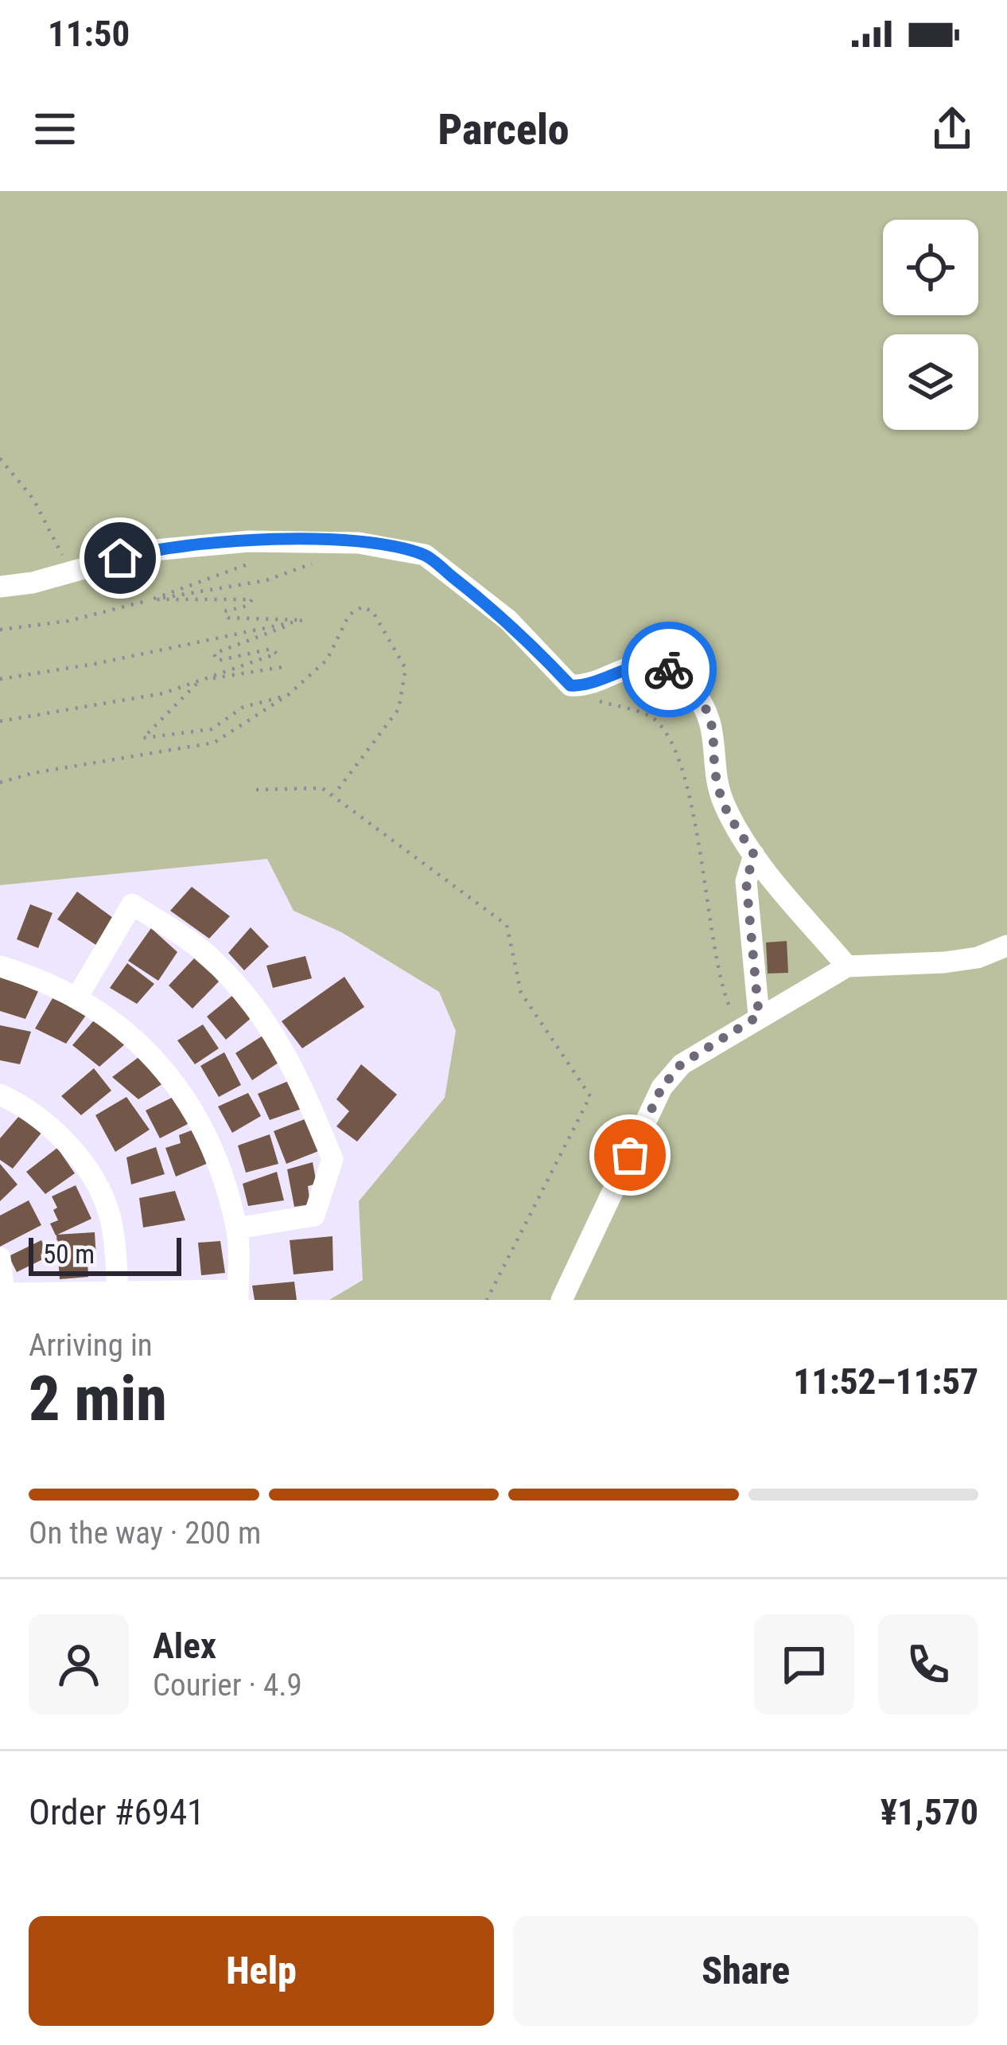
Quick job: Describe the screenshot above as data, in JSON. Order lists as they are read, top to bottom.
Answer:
{
  "scale_bar": "50 m",
  "page": {
    "status": "11:50",
    "header": "Parcelo",
    "scale": "50 m",
    "heading": ["2 min", "Arriving in", "11:52–11:57"],
    "panel": [
      "Alex",
      "Courier · 4.9",
      "Order #6941",
      "¥1,570"
    ],
    "bar": "On the way · 200 m",
    "buttons": ["Help", "Share"]
  }
}
